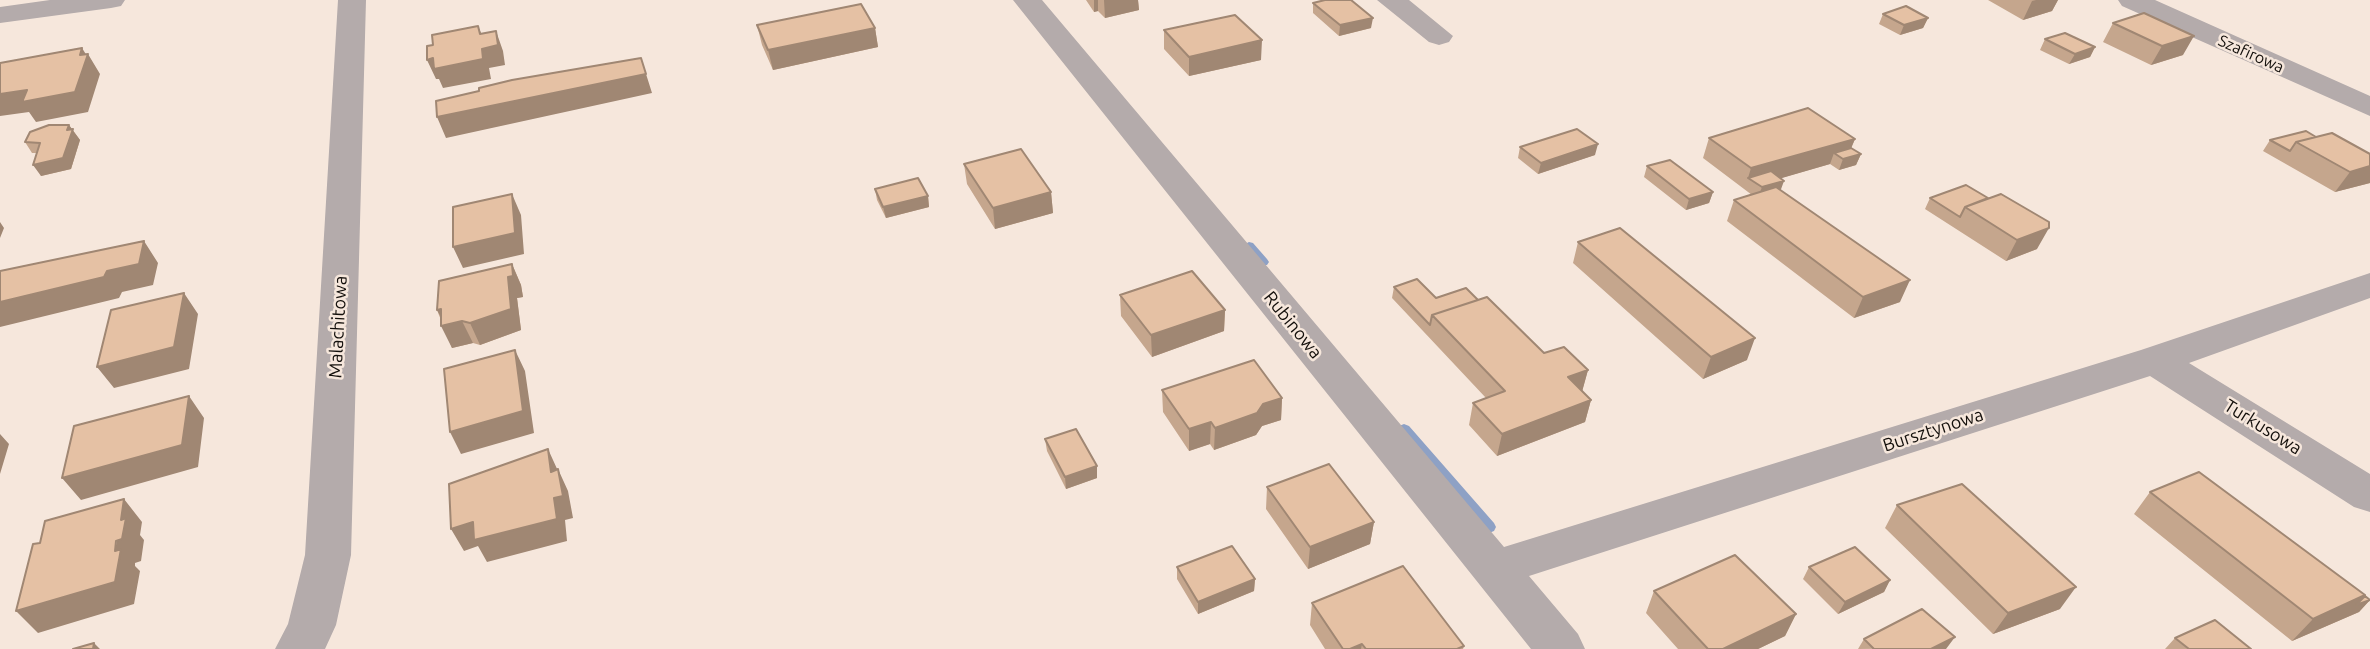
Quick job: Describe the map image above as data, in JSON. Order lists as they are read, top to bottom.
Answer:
{
  "streets": {
    "street": [
      "Szafirowa",
      "Rubinowa",
      "Malachitowa",
      "Turkusowa",
      "Bursztynowa"
    ]
  },
  "crossings": [
    ["Rubinowa", "Bursztynowa"],
    ["Turkusowa", "Bursztynowa"]
  ]
}
